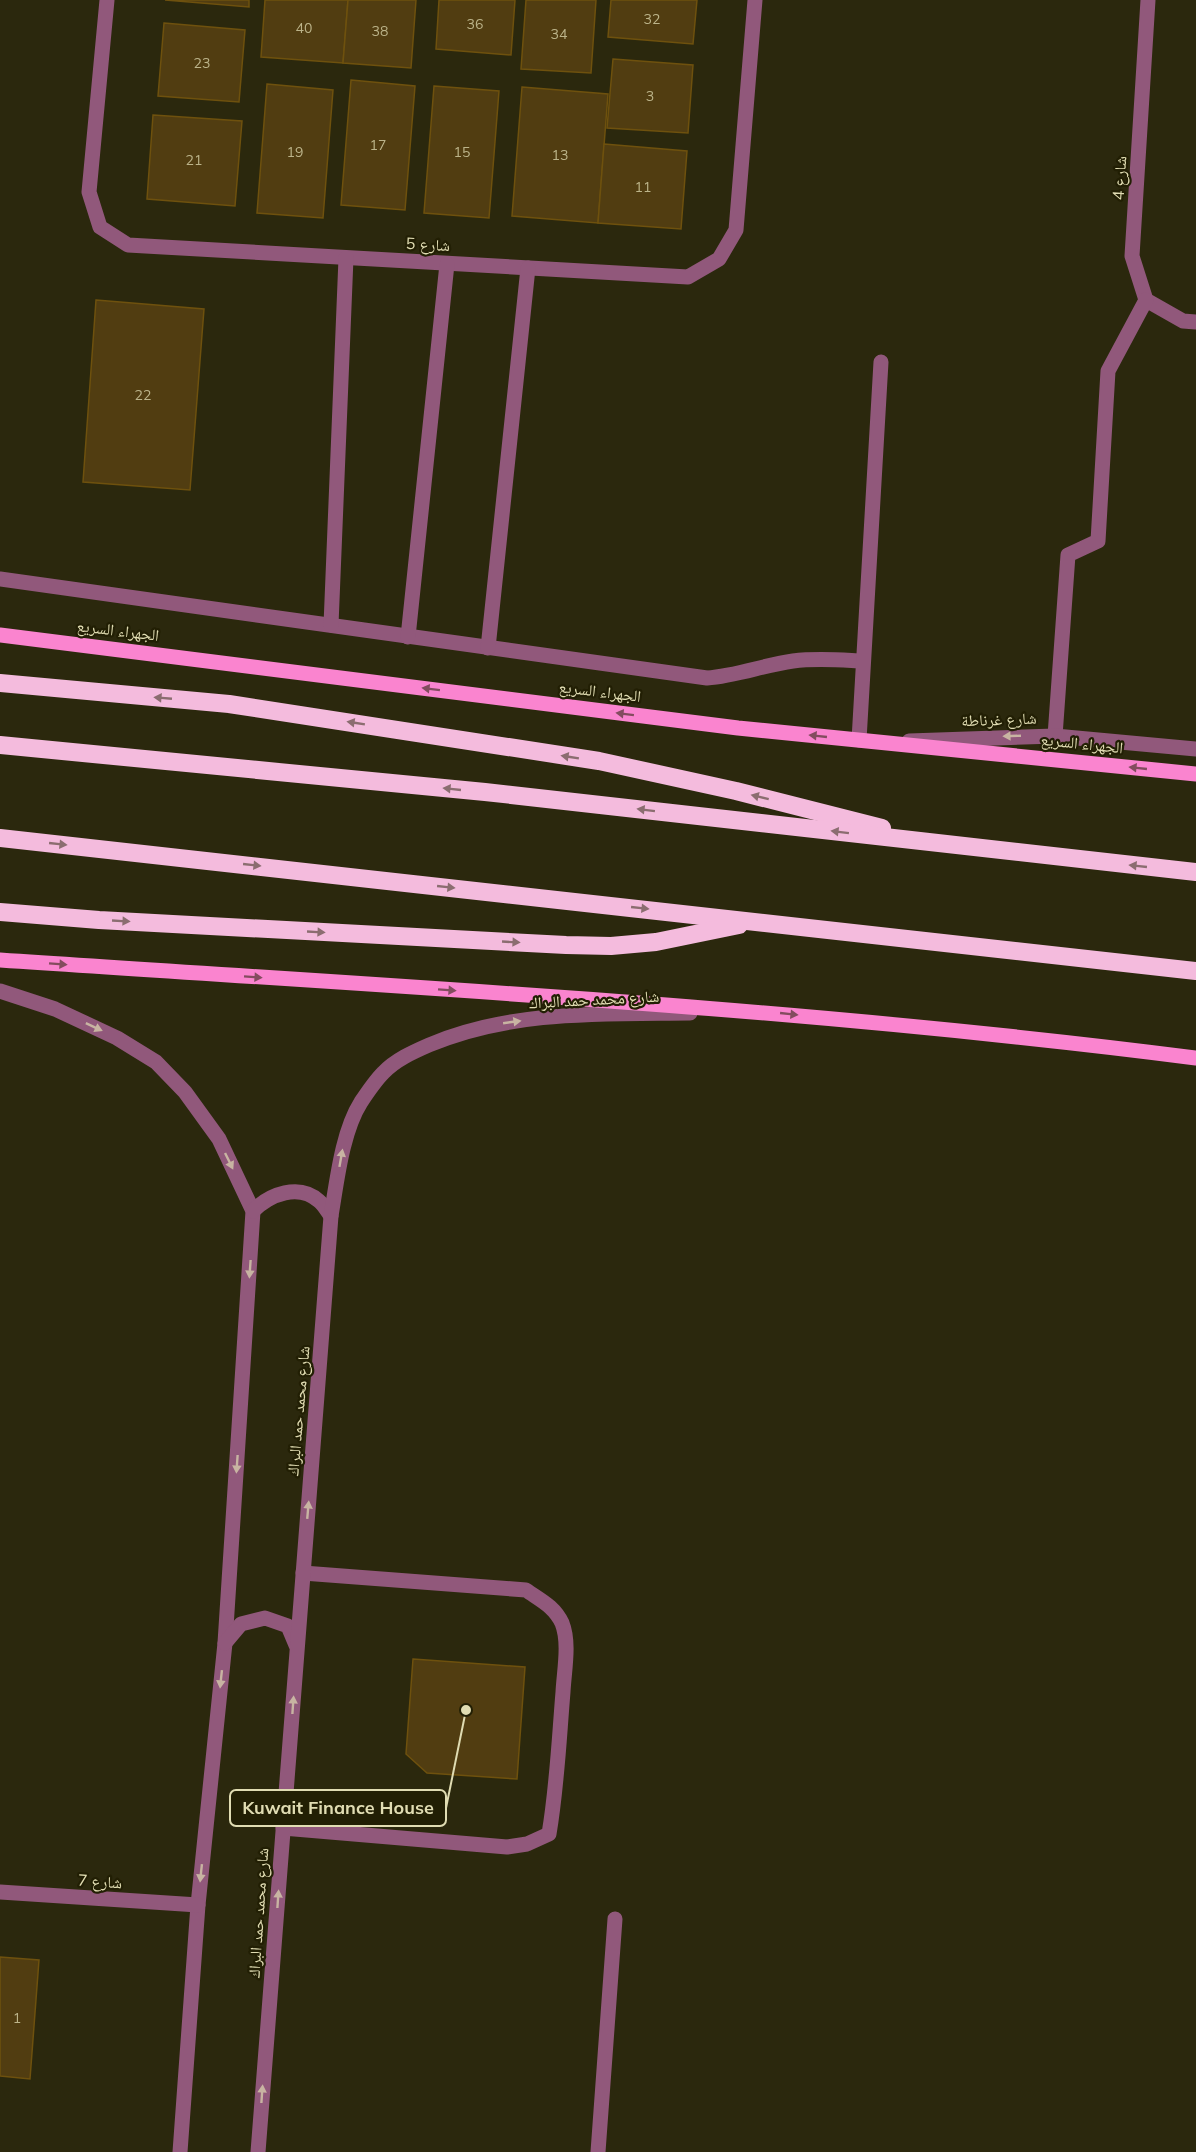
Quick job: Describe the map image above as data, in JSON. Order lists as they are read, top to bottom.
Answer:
{
  "streets": {
    "main road": ["الجهراء السريع"],
    "street": [
      "شارع 4",
      "شارع 5",
      "شارع غرناطة",
      "شارع محمد حمد البراك",
      "شارع 7"
    ]
  },
  "crossings": [
    ["الجهراء السريع", "شارع غرناطة"]
  ],
  "one_way": ["الجهراء السريع", "شارع غرناطة"],
  "places": ["Kuwait Finance House"],
  "house_numbers": [
    "32",
    "36",
    "40",
    "38",
    "34",
    "23",
    "3",
    "17",
    "19",
    "15",
    "13",
    "21",
    "11",
    "22",
    "1"
  ]
}
